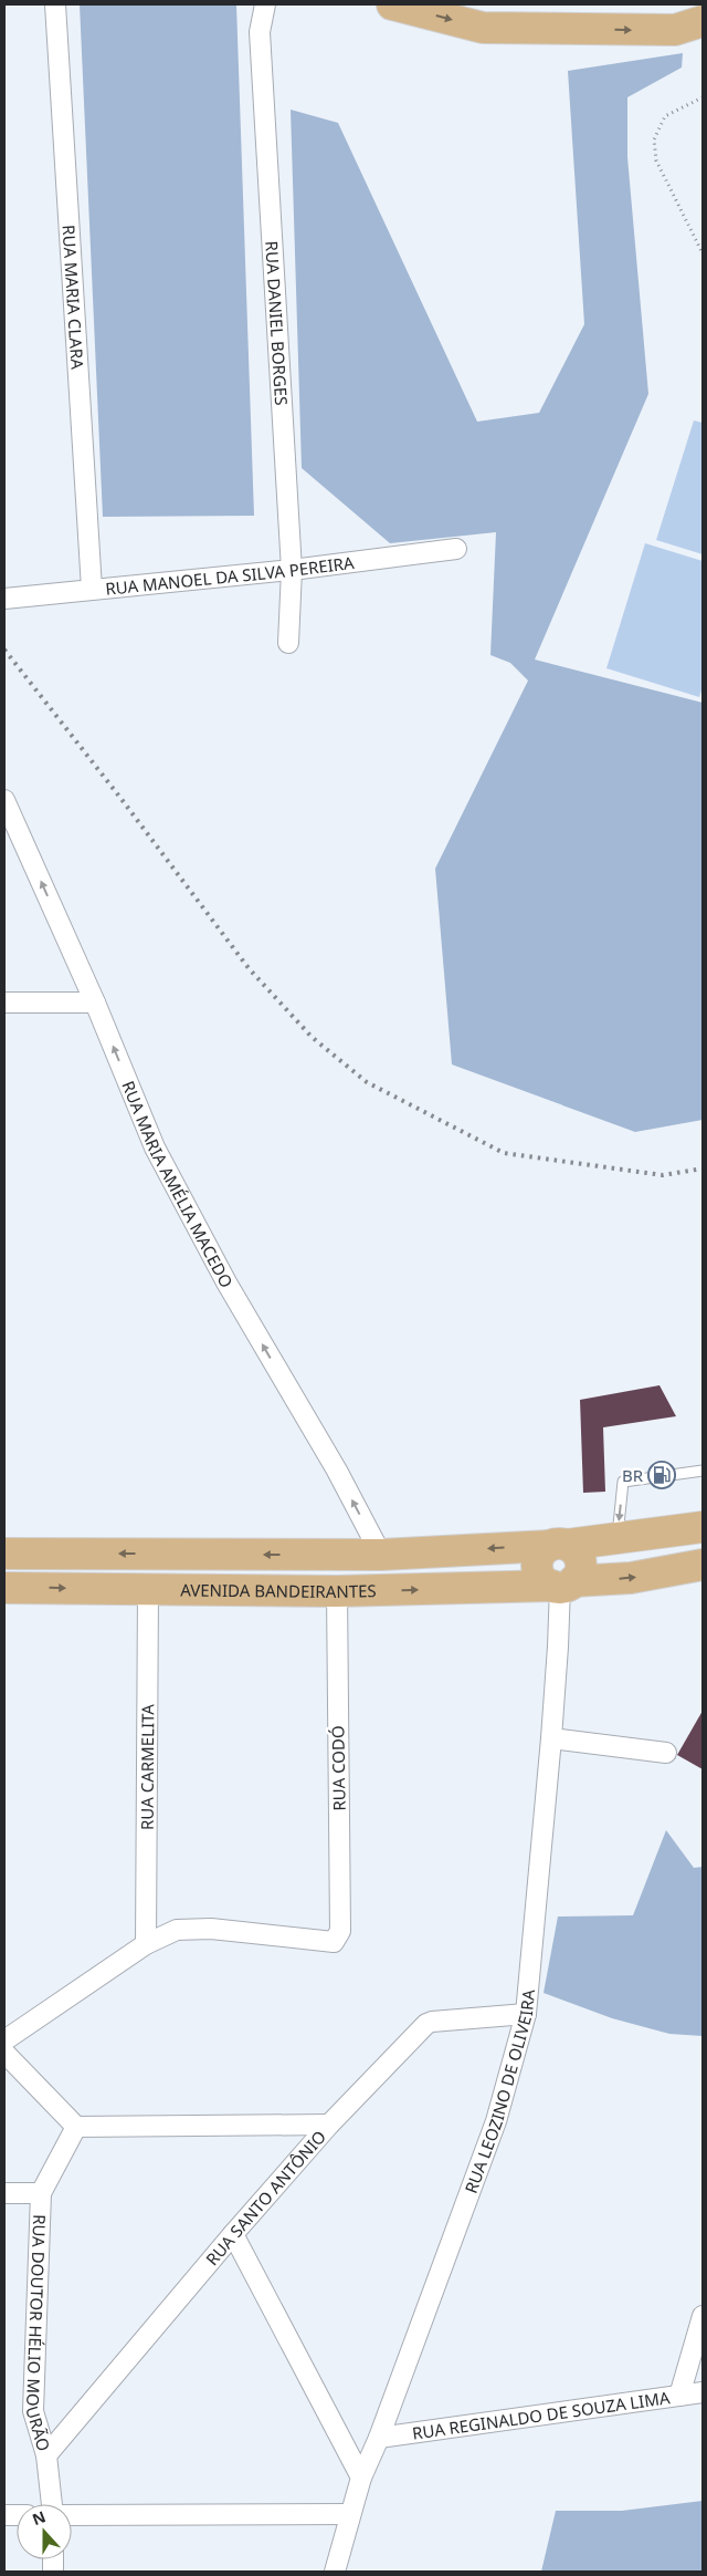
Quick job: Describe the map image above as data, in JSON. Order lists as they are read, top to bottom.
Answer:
{
  "streets": {
    "main road": ["AVENIDA BANDEIRANTES"],
    "street": [
      "RUA MARIA CLARA",
      "RUA DANIEL BORGES",
      "RUA MANOEL DA SILVA PEREIRA",
      "RUA MARIA AMÉLIA MACEDO",
      "RUA CARMELITA",
      "RUA CODÓ",
      "RUA LEOZINO DE OLIVEIRA",
      "RUA SANTO ANTÔNIO",
      "RUA DOUTOR HÉLIO MOURÃO",
      "RUA REGINALDO DE SOUZA LIMA"
    ]
  },
  "crossings": [
    ["RUA MARIA CLARA", "RUA MANOEL DA SILVA PEREIRA"],
    ["RUA DANIEL BORGES", "RUA MANOEL DA SILVA PEREIRA"],
    ["AVENIDA BANDEIRANTES", "RUA CARMELITA"],
    ["AVENIDA BANDEIRANTES", "RUA CODÓ"],
    ["AVENIDA BANDEIRANTES", "RUA LEOZINO DE OLIVEIRA"],
    ["RUA CARMELITA", "RUA CODÓ"],
    ["RUA LEOZINO DE OLIVEIRA", "RUA SANTO ANTÔNIO"],
    ["RUA LEOZINO DE OLIVEIRA", "RUA REGINALDO DE SOUZA LIMA"],
    ["RUA SANTO ANTÔNIO", "RUA DOUTOR HÉLIO MOURÃO"]
  ],
  "one_way": ["RUA MARIA AMÉLIA MACEDO"],
  "places": {
    "fuel station": ["BR"]
  },
  "north": "top"
}
